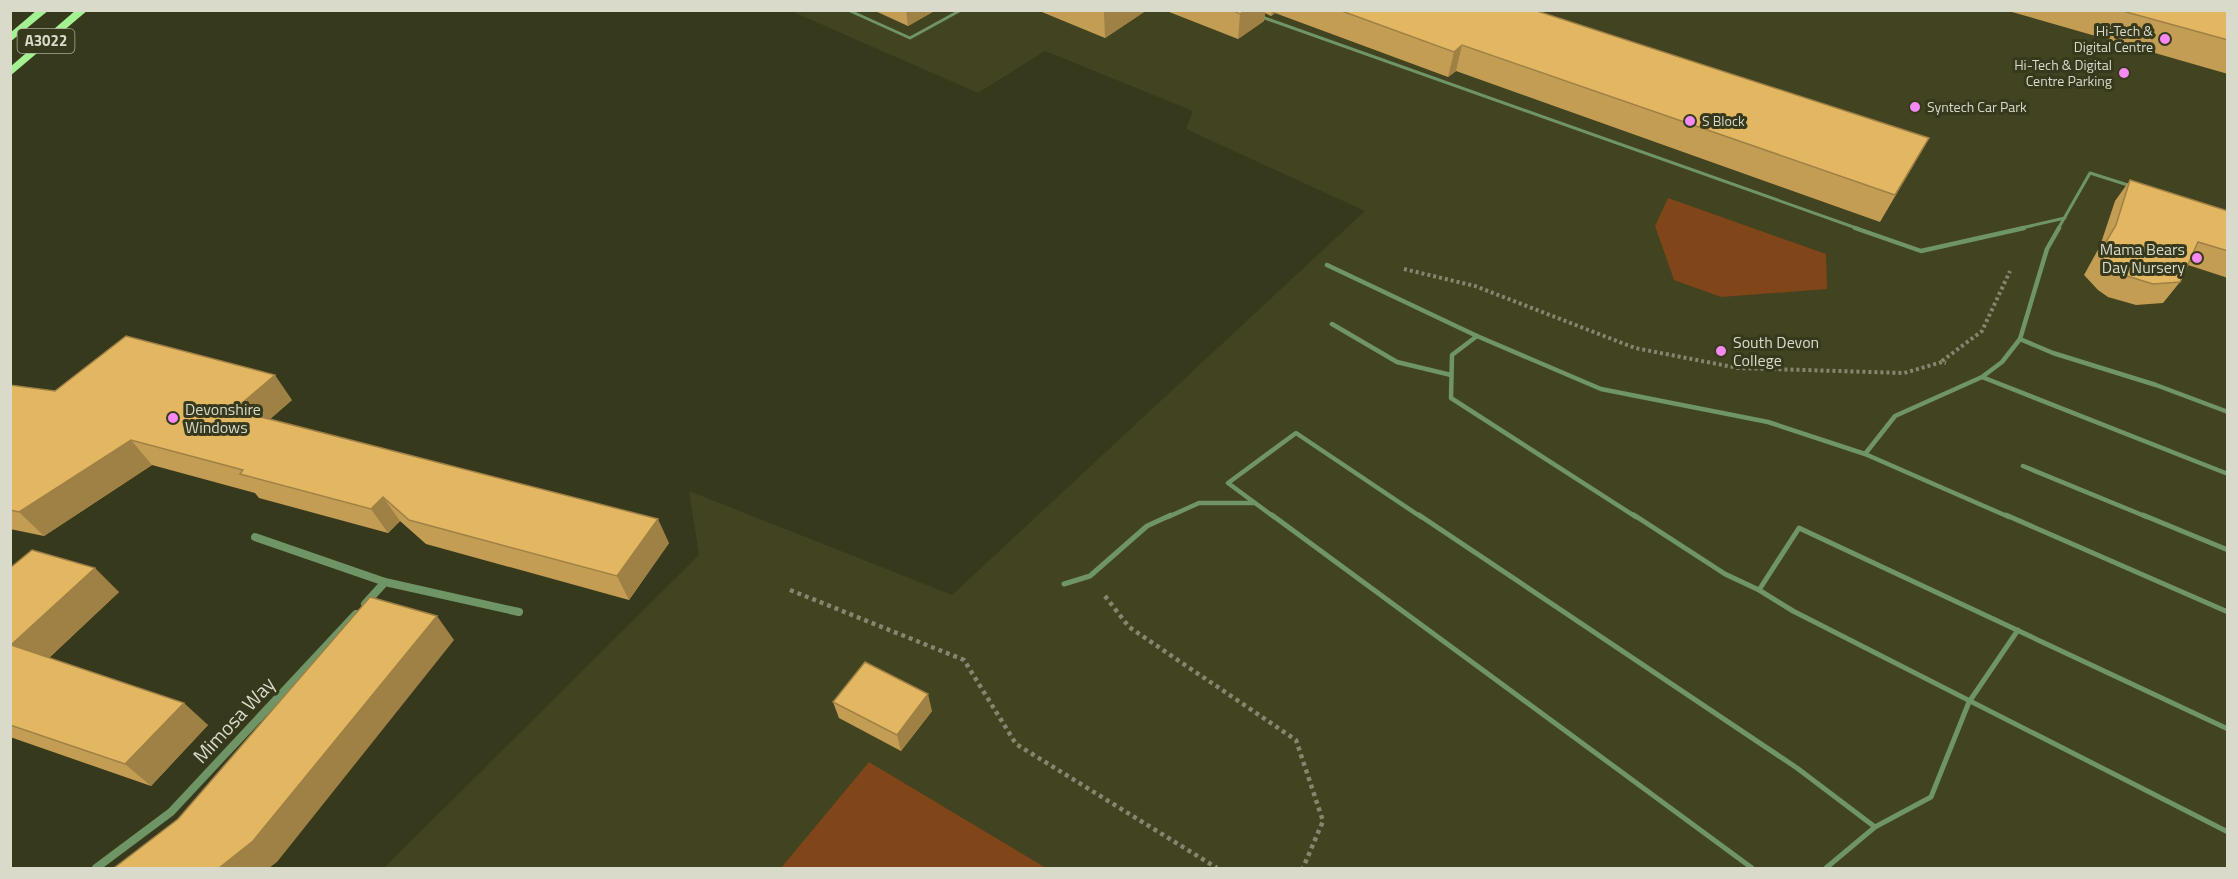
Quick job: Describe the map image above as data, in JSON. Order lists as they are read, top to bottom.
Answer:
{
  "streets": {
    "main road": ["A3022"],
    "street": ["Mimosa Way"]
  },
  "places": [
    "Hi-Tech & Digital Centre",
    "Hi-Tech & Digital Centre Parking",
    "Syntech Car Park",
    "S Block",
    "Mama Bears Day Nursery",
    "South Devon College",
    "Devonshire Windows"
  ]
}
